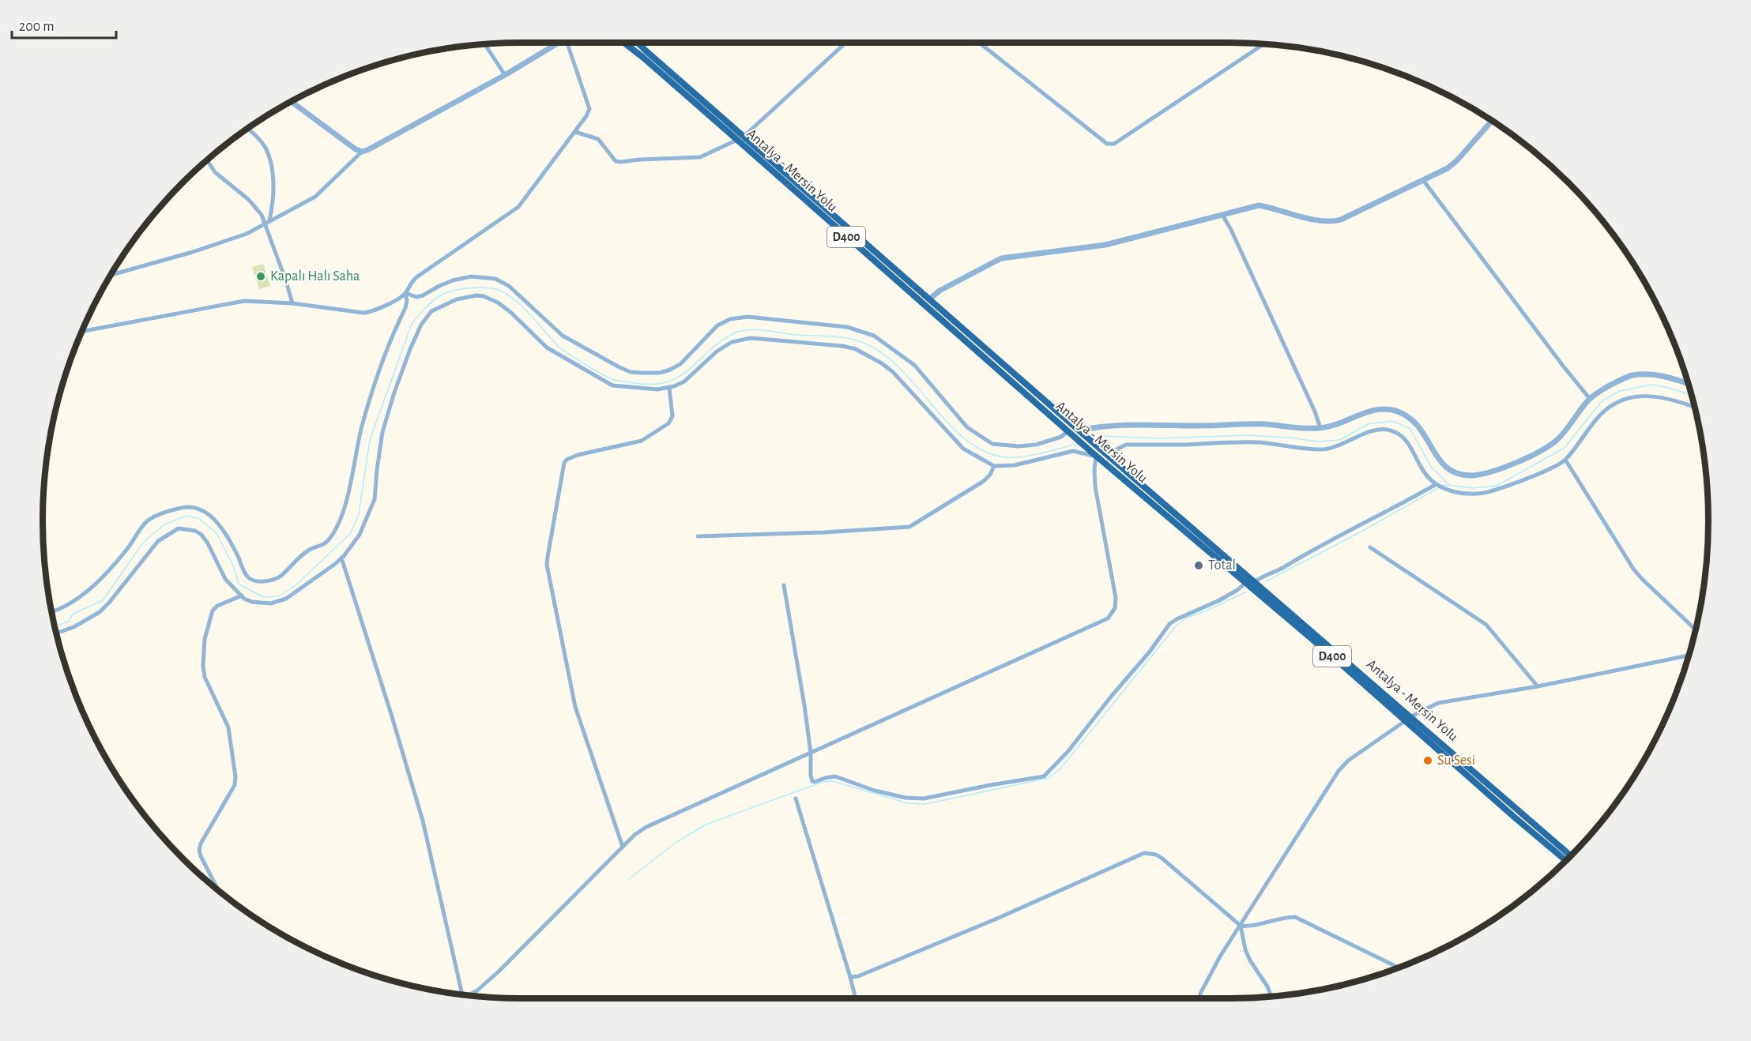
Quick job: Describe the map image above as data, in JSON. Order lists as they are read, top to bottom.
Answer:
{
  "streets": {
    "highway": ["Antalya - Mersin Yolu", "D400"]
  },
  "places": ["Kapalı Halı Saha", "Total", "Su Sesi"],
  "scale_bar": "200 m"
}
